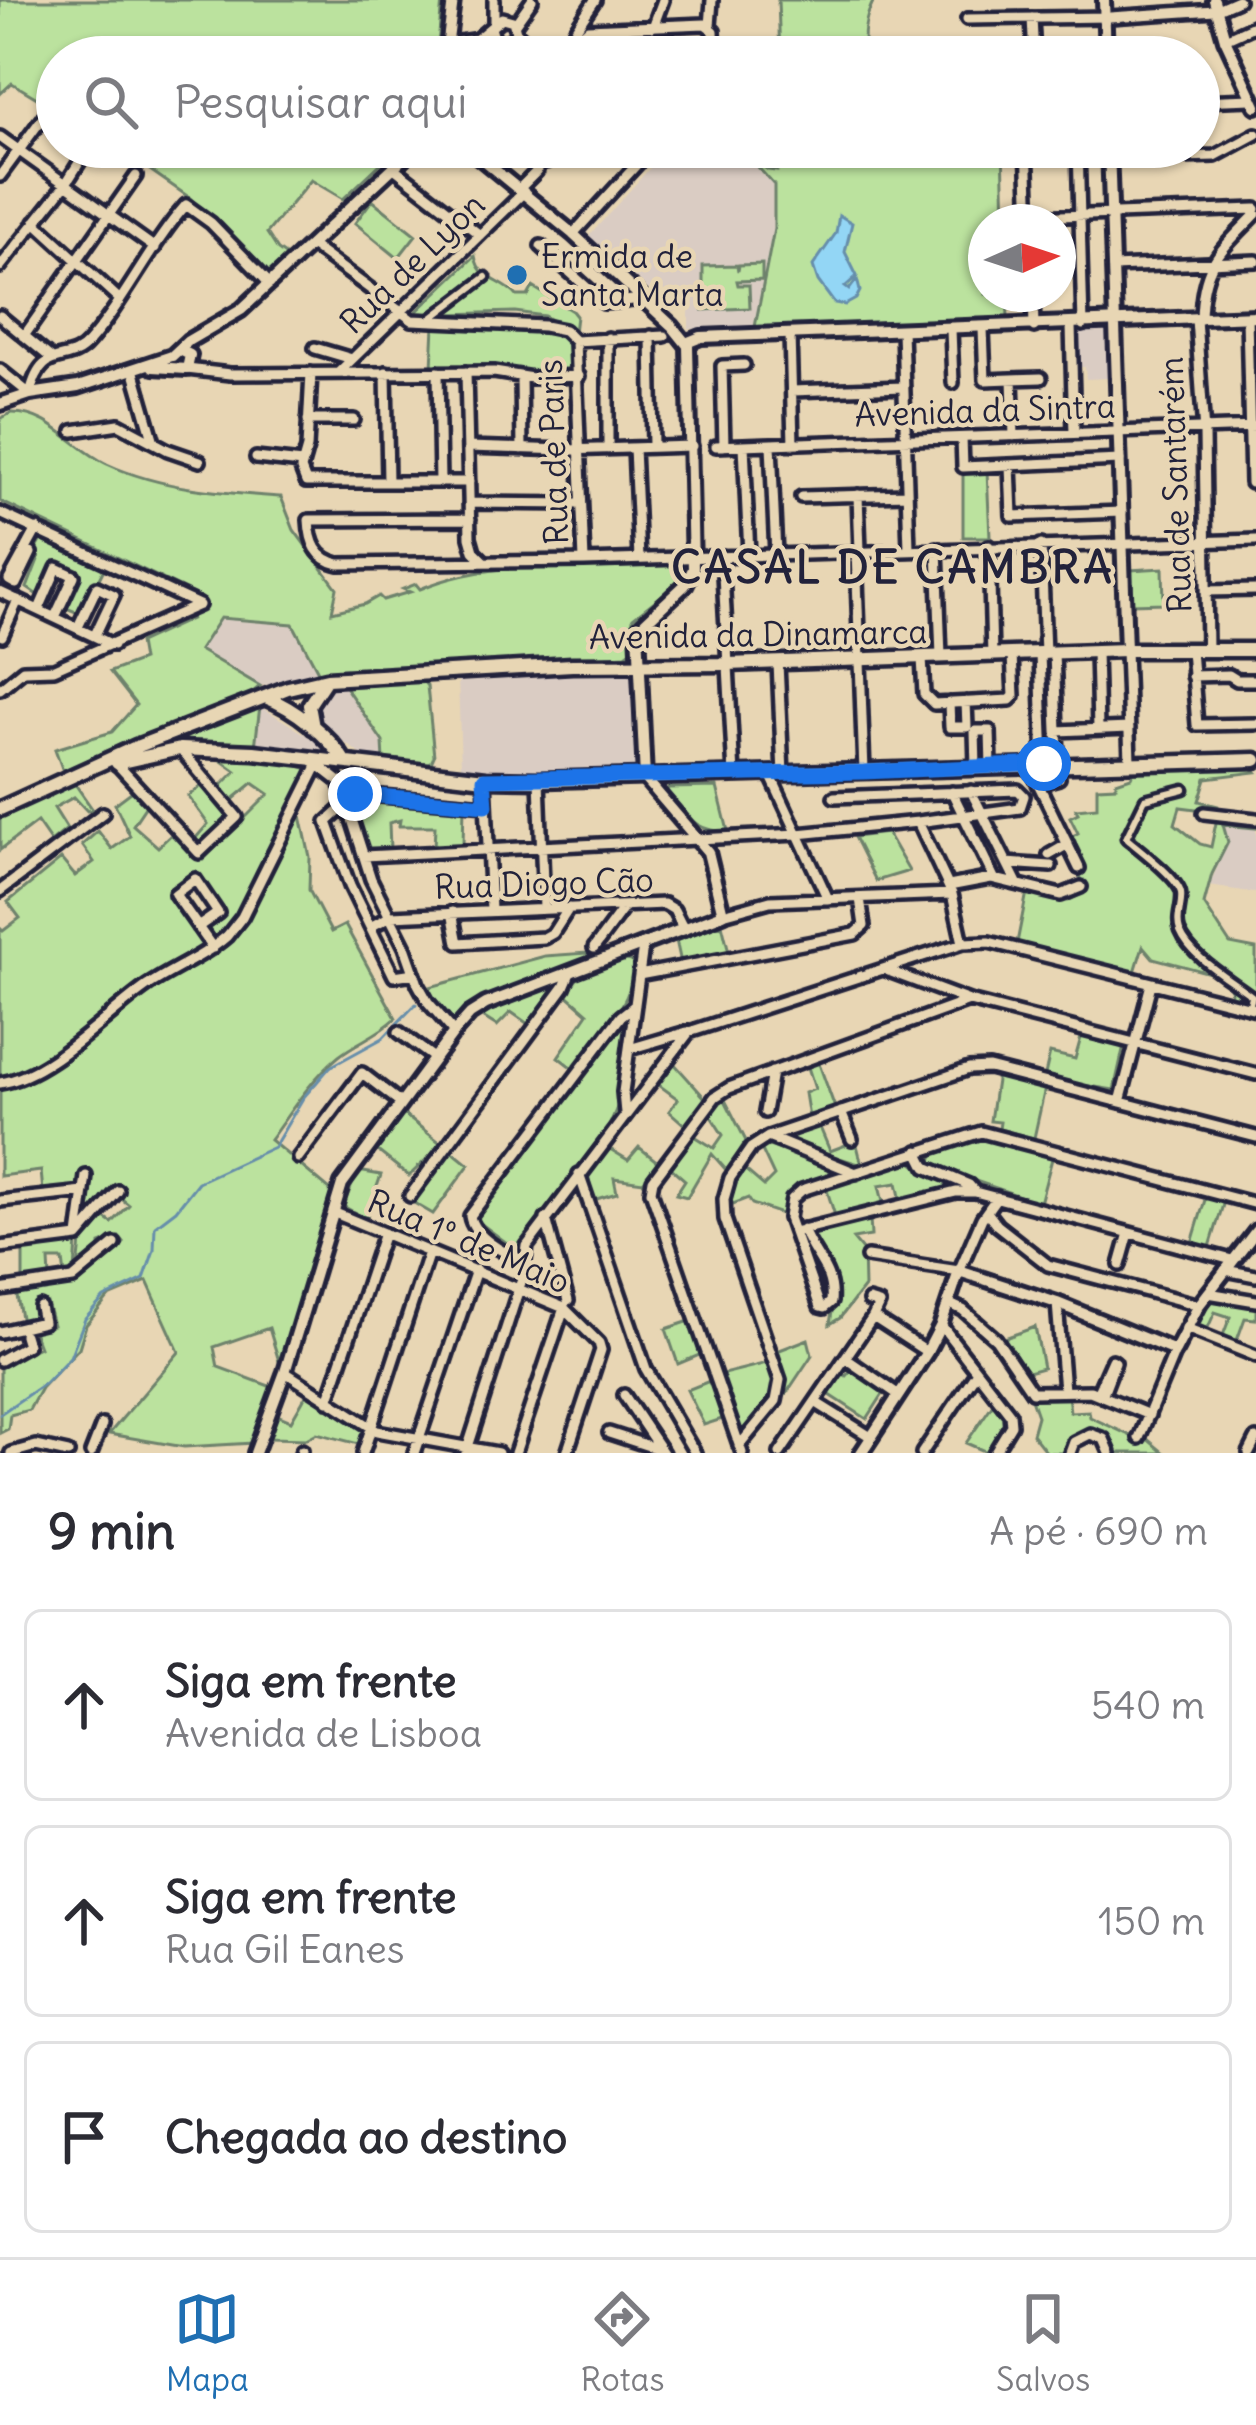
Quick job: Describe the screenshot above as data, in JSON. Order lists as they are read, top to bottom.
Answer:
{
  "streets": {
    "main road": ["Avenida da Dinamarca"],
    "street": [
      "Rua de Lyon",
      "Avenida da Sintra",
      "Rua de Paris",
      "Rua de Santarém",
      "Rua Diogo Cão",
      "Rua 1º de Maio"
    ]
  },
  "crossings": [
    ["Avenida da Sintra", "Rua de Santarém"],
    ["Rua de Santarém", "Avenida da Dinamarca"]
  ],
  "districts": ["CASAL DE CAMBRA"],
  "places": ["Ermida de Santa Marta"],
  "north": "right",
  "page": {
    "search": "Pesquisar aqui",
    "heading": ["9 min", "A pé · 690 m"],
    "list": [
      ["Siga em frente", "Avenida de Lisboa", "540 m"],
      ["Siga em frente", "Rua Gil Eanes", "150 m"],
      "Chegada ao destino"
    ],
    "nav": ["Mapa", "Rotas", "Salvos"]
  }
}
